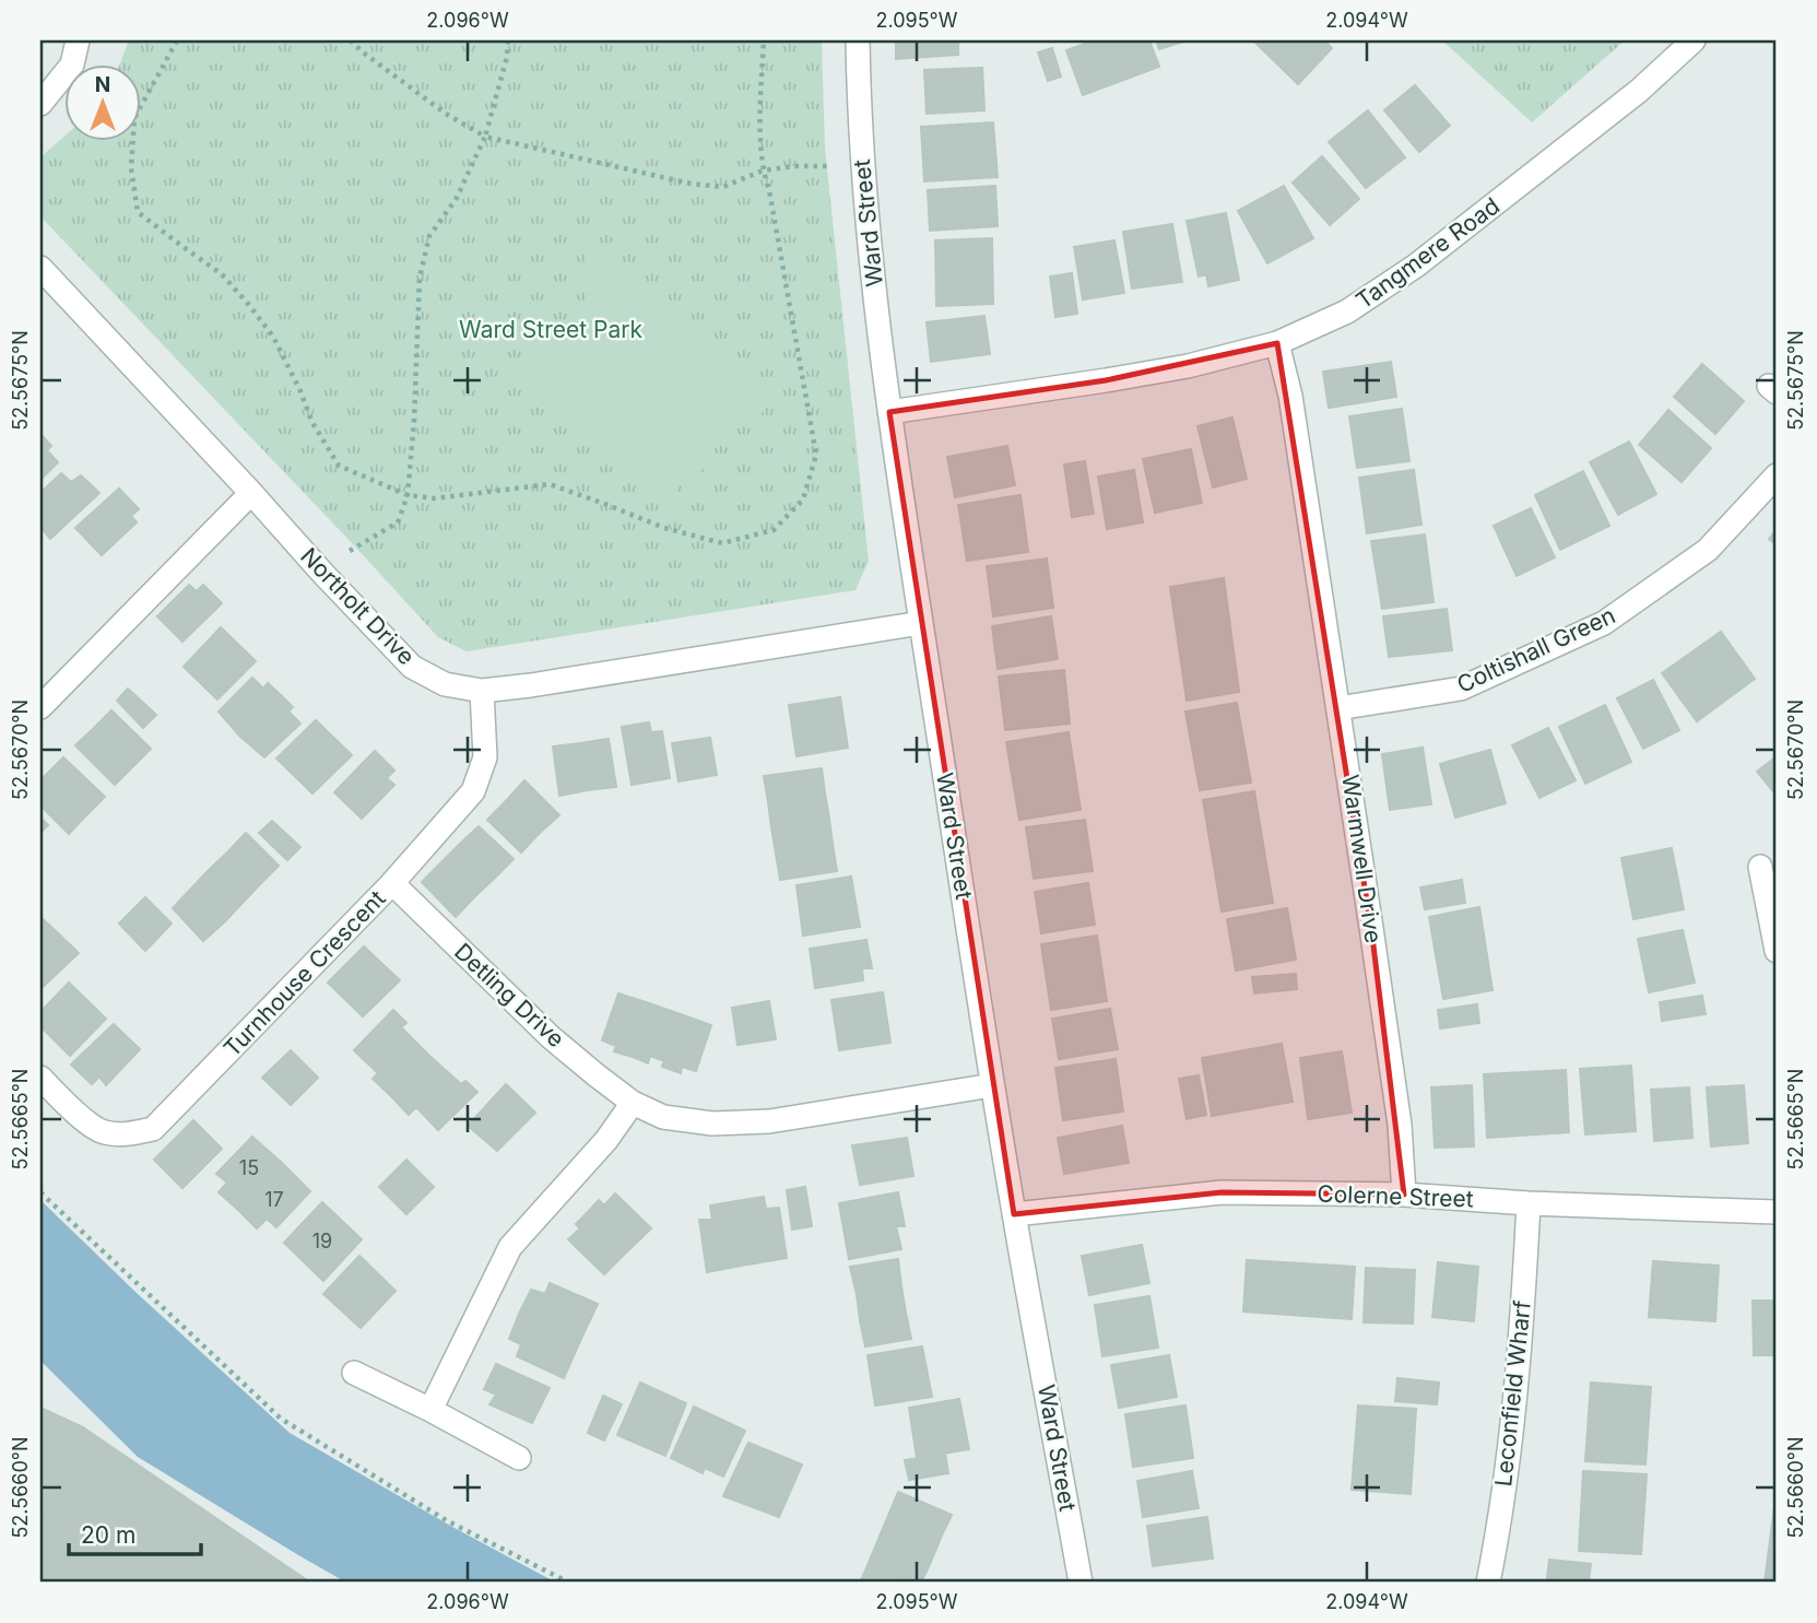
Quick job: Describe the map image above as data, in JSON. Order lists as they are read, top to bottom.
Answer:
{
  "streets": {
    "street": [
      "Ward Street",
      "Tangmere Road",
      "Northolt Drive",
      "Coltishall Green",
      "Warmwell Drive",
      "Turnhouse Crescent",
      "Detling Drive",
      "Colerne Street",
      "Leconfield Wharf"
    ]
  },
  "crossings": [
    ["Ward Street", "Tangmere Road"],
    ["Ward Street", "Northolt Drive"],
    ["Ward Street", "Detling Drive"],
    ["Ward Street", "Colerne Street"],
    ["Tangmere Road", "Warmwell Drive"],
    ["Northolt Drive", "Turnhouse Crescent"],
    ["Coltishall Green", "Warmwell Drive"],
    ["Warmwell Drive", "Colerne Street"],
    ["Turnhouse Crescent", "Detling Drive"],
    ["Colerne Street", "Leconfield Wharf"]
  ],
  "parks": ["Ward Street Park"],
  "house_numbers": ["15", "17", "19"],
  "scale_bar": "20 m",
  "north": "top",
  "coordinates": [
    "2.096°W",
    "2.095°W",
    "2.094°W",
    "52.5675°N",
    "52.5670°N",
    "52.5665°N",
    "52.5660°N"
  ]
}
